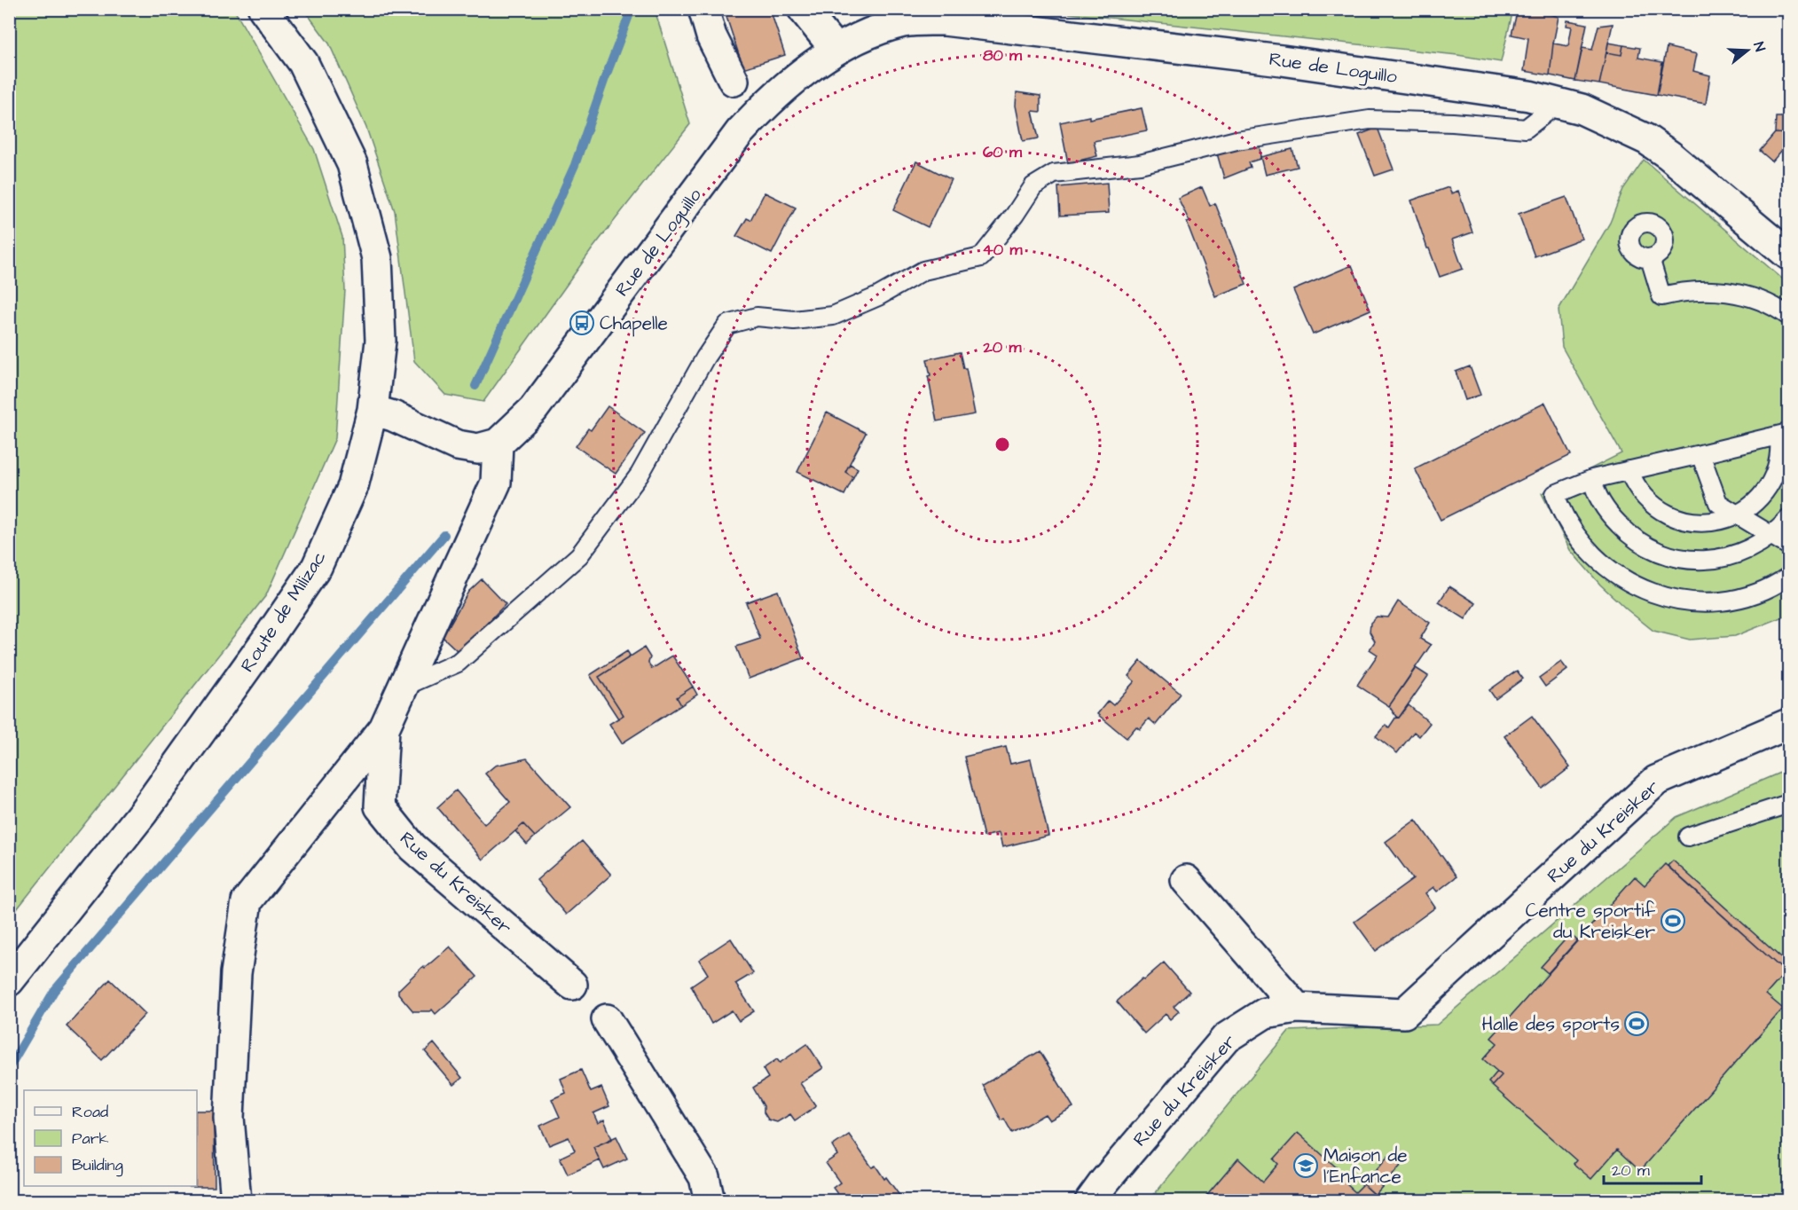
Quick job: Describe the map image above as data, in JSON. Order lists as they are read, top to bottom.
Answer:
{
  "streets": {
    "street": ["Rue de Loguillo", "Route de Milizac", "Rue du Kreisker"]
  },
  "places": {
    "bus stop": ["Chapelle"],
    "sports": ["Centre sportif du Kreisker", "Halle des sports"],
    "school or university": ["Maison de l'Enfance"]
  },
  "legend": ["Road", "Park", "Building"],
  "scale_bar": "20 m",
  "north": "right",
  "rings": [
    "80 m",
    "60 m",
    "40 m",
    "20 m"
  ]
}
